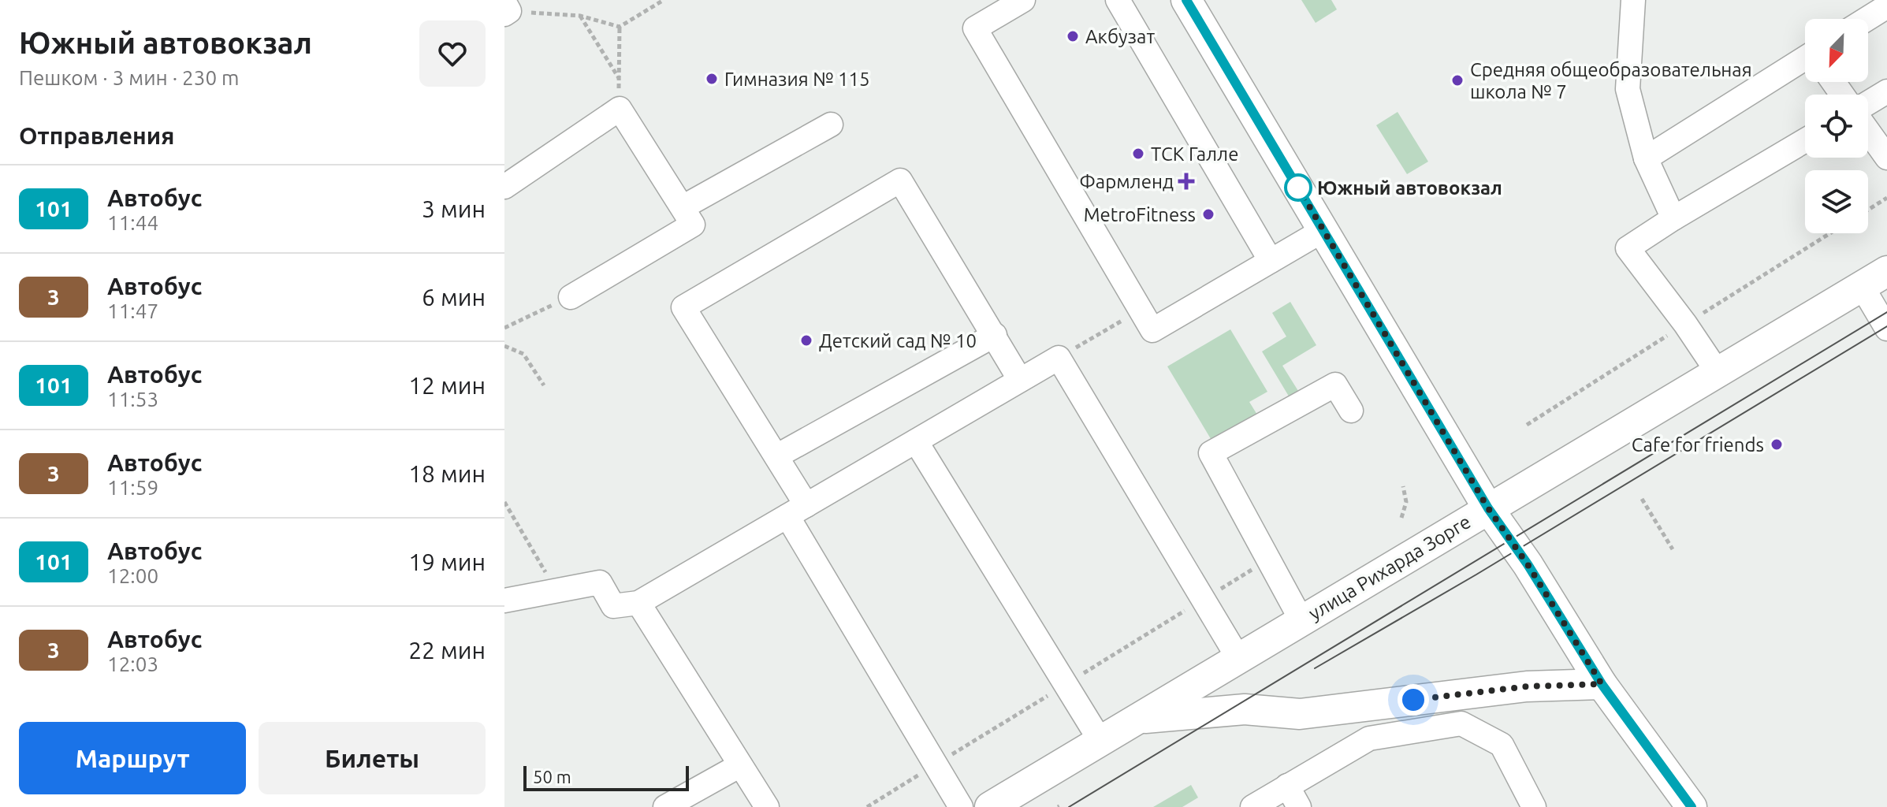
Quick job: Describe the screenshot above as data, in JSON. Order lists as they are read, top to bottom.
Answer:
{
  "streets": {
    "main road": ["улица Рихарда Зорге"]
  },
  "places": {
    "other": [
      "Акбузат",
      "Гимназия № 115",
      "Средняя общеобразовательная школа № 7",
      "ТСК Галле",
      "Южный автовокзал",
      "MetroFitness",
      "Детский сад № 10",
      "Cafe for friends"
    ],
    "health": ["Фармленд"]
  },
  "lines": ["bus line 101"],
  "scale_bar": "50 m",
  "north": "bottom left",
  "page": {
    "heading": [
      ["Южный автовокзал", "Пешком · 3 мин · 230 m"],
      "Отправления"
    ],
    "list": [
      {
        "mark": "101",
        "name": "Автобус",
        "note": "11:44",
        "value": "3 мин"
      },
      {
        "mark": "3",
        "name": "Автобус",
        "note": "11:47",
        "value": "6 мин"
      },
      {
        "mark": "101",
        "name": "Автобус",
        "note": "11:53",
        "value": "12 мин"
      },
      {
        "mark": "3",
        "name": "Автобус",
        "note": "11:59",
        "value": "18 мин"
      },
      {
        "mark": "101",
        "name": "Автобус",
        "note": "12:00",
        "value": "19 мин"
      },
      {
        "mark": "3",
        "name": "Автобус",
        "note": "12:03",
        "value": "22 мин"
      }
    ],
    "buttons": ["Маршрут", "Билеты"],
    "scale": "50 m"
  }
}
